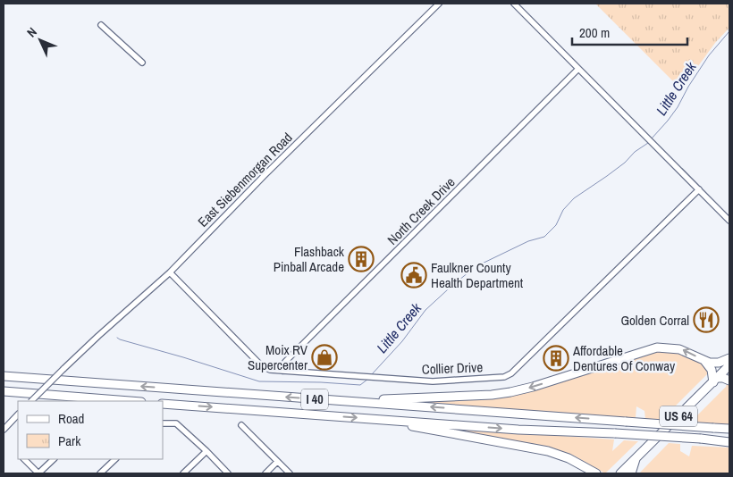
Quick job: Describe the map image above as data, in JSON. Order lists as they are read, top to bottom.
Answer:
{
  "streets": {
    "highway": ["I 40", "US 64"],
    "street": ["East Siebenmorgan Road", "North Creek Drive", "Collier Drive"]
  },
  "crossings": [
    ["East Siebenmorgan Road", "Collier Drive"],
    ["North Creek Drive", "Collier Drive"]
  ],
  "water": ["Little Creek"],
  "places": {
    "building": ["Flashback Pinball Arcade", "Affordable Dentures Of Conway"],
    "public building": ["Faulkner County Health Department"],
    "restaurant": ["Golden Corral"],
    "shop": ["Moix RV Supercenter"]
  },
  "legend": ["Road", "Park"],
  "scale_bar": "200 m",
  "north": "top left"
}
